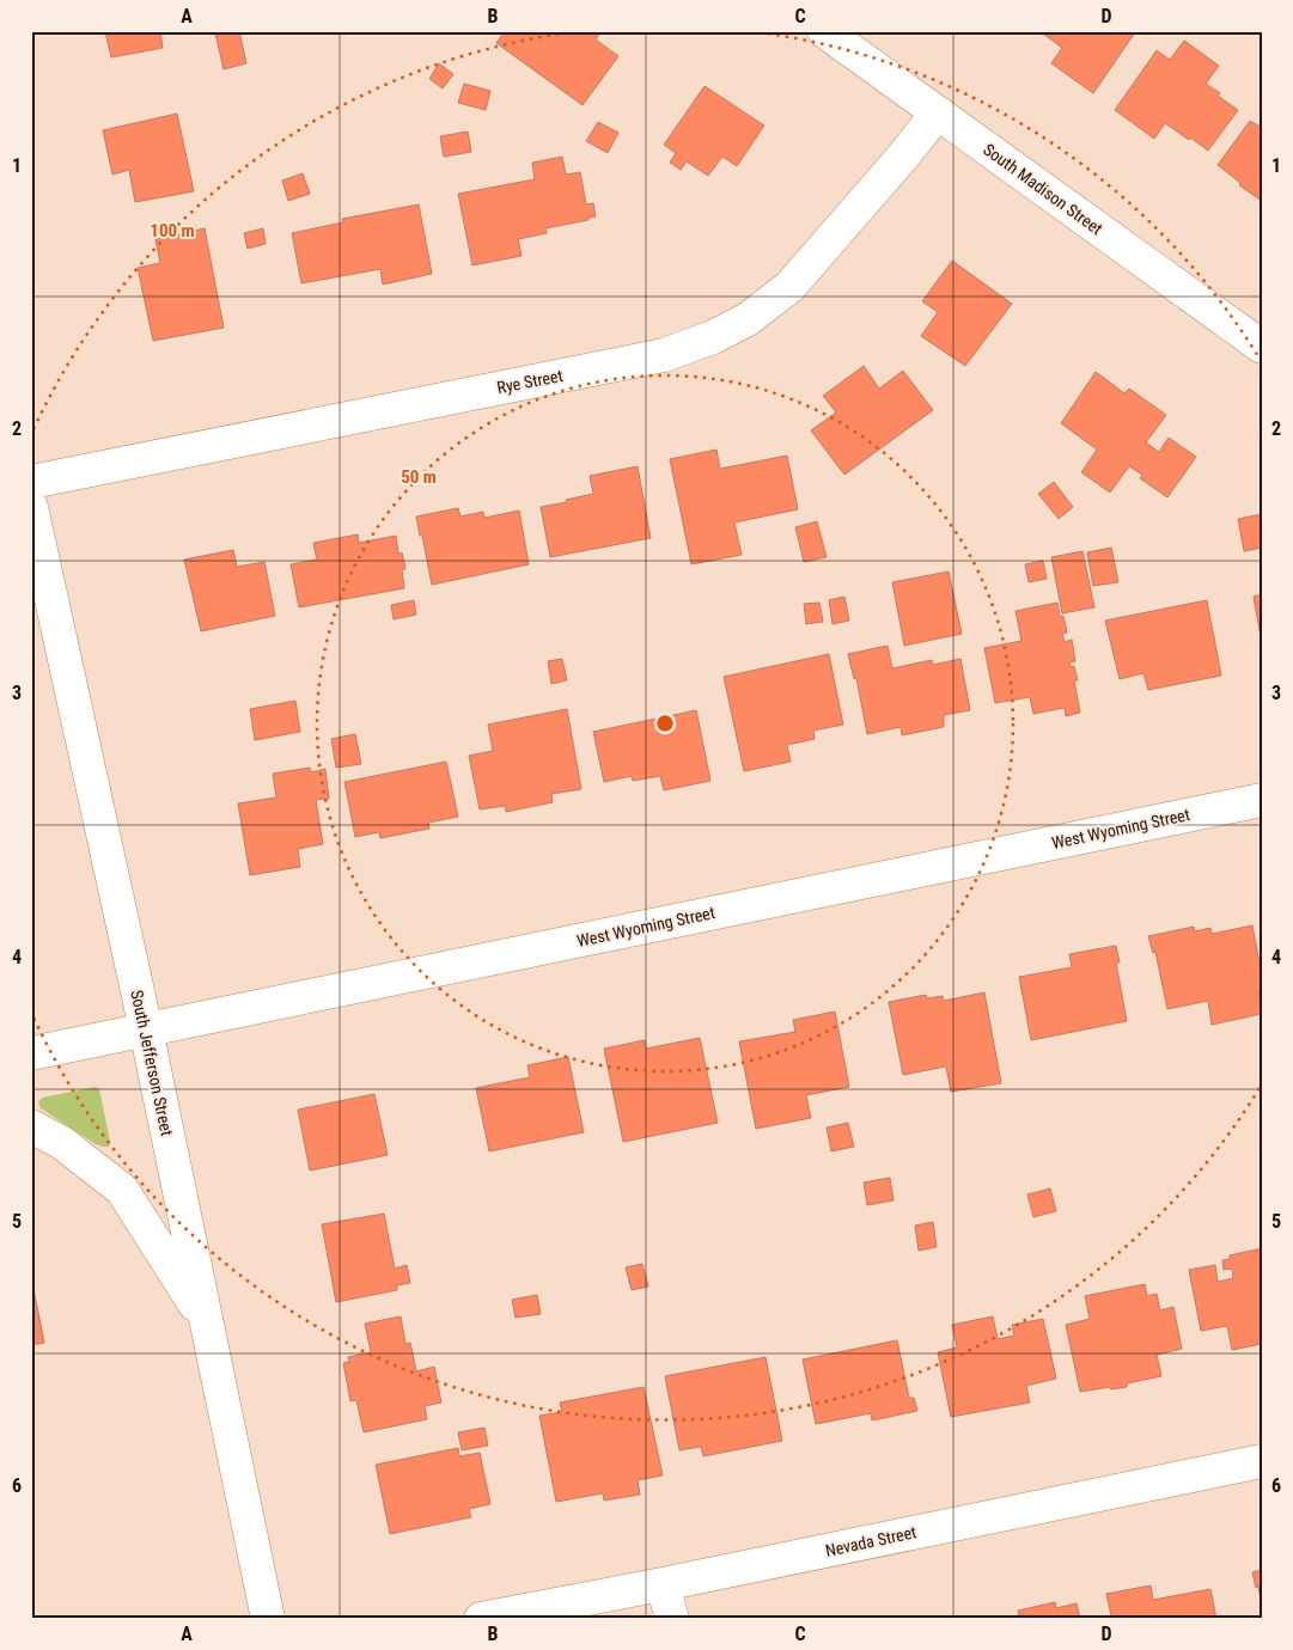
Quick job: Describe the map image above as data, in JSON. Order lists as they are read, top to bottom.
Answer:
{
  "streets": {
    "street": [
      "South Madison Street",
      "Rye Street",
      "West Wyoming Street",
      "South Jefferson Street",
      "Nevada Street"
    ]
  },
  "crossings": [
    ["South Madison Street", "Rye Street"],
    ["West Wyoming Street", "South Jefferson Street"]
  ],
  "grid": {
    "columns": [
      "A",
      "B",
      "C",
      "D"
    ],
    "rows": [
      "1",
      "2",
      "3",
      "4",
      "5",
      "6"
    ]
  },
  "rings": ["100 m", "50 m"]
}
